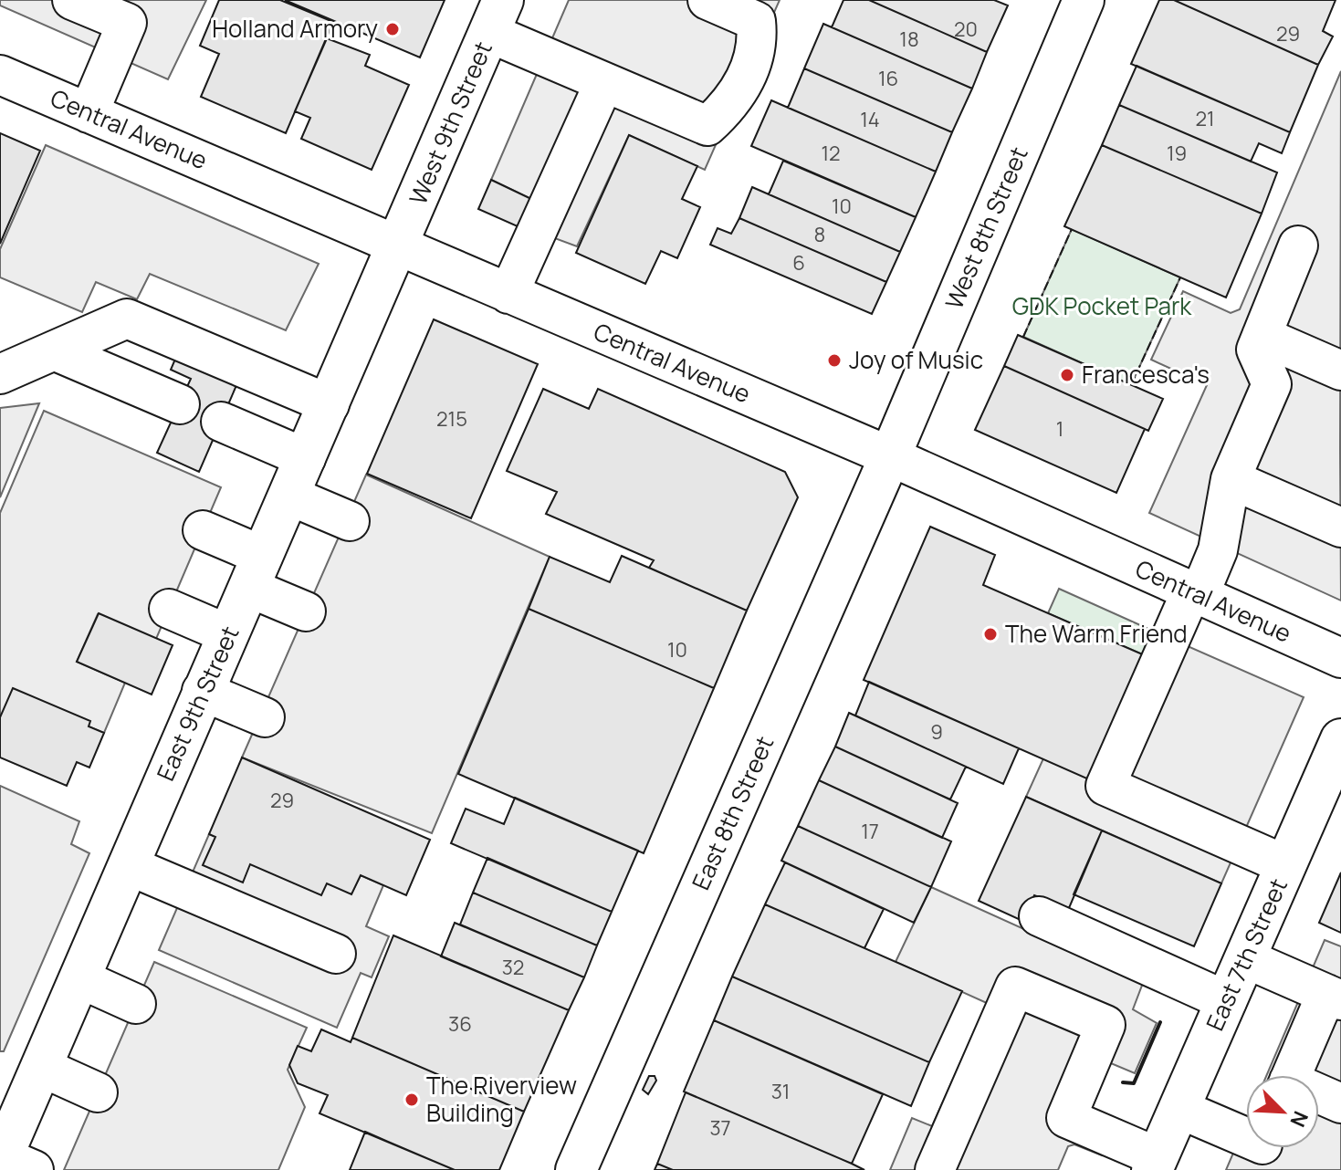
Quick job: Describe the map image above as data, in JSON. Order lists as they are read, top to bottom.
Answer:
{
  "streets": {
    "main road": [
      "West 9th Street",
      "West 8th Street",
      "East 9th Street",
      "East 8th Street",
      "East 7th Street"
    ],
    "street": ["Central Avenue"]
  },
  "crossings": [
    ["West 9th Street", "Central Avenue"],
    ["West 9th Street", "East 9th Street"],
    ["Central Avenue", "West 8th Street"],
    ["Central Avenue", "East 9th Street"],
    ["Central Avenue", "East 8th Street"],
    ["West 8th Street", "East 8th Street"]
  ],
  "parks": ["GDK Pocket Park"],
  "places": [
    "Holland Armory",
    "Joy of Music",
    "Francesca's",
    "The Warm Friend",
    "The Riverview Building"
  ],
  "house_numbers": [
    "20",
    "29",
    "18",
    "16",
    "21",
    "14",
    "12",
    "19",
    "10",
    "8",
    "6",
    "215",
    "1",
    "10",
    "9",
    "29",
    "17",
    "32",
    "36",
    "31",
    "37"
  ],
  "north": "bottom right"
}
